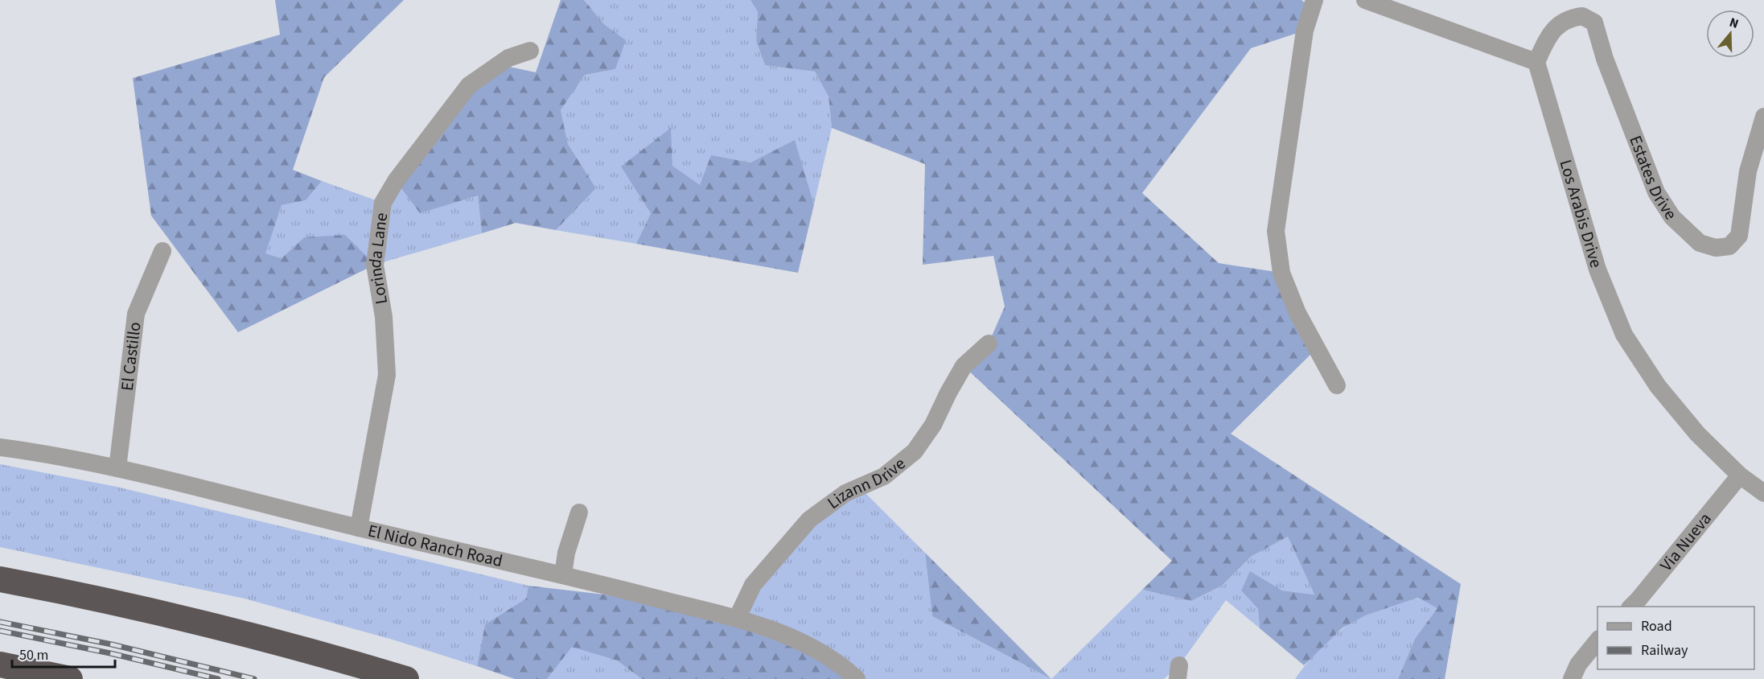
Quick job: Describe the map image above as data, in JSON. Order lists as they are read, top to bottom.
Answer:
{
  "streets": {
    "street": [
      "Estates Drive",
      "Los Arabis Drive",
      "Lorinda Lane",
      "El Castillo",
      "Lizann Drive",
      "Via Nueva",
      "El Nido Ranch Road"
    ]
  },
  "crossings": [
    ["Estates Drive", "Los Arabis Drive"],
    ["Los Arabis Drive", "Via Nueva"],
    ["Lorinda Lane", "El Nido Ranch Road"],
    ["El Castillo", "El Nido Ranch Road"],
    ["Lizann Drive", "El Nido Ranch Road"]
  ],
  "legend": ["Road", "Railway"],
  "scale_bar": "50 m",
  "north": "top"
}
